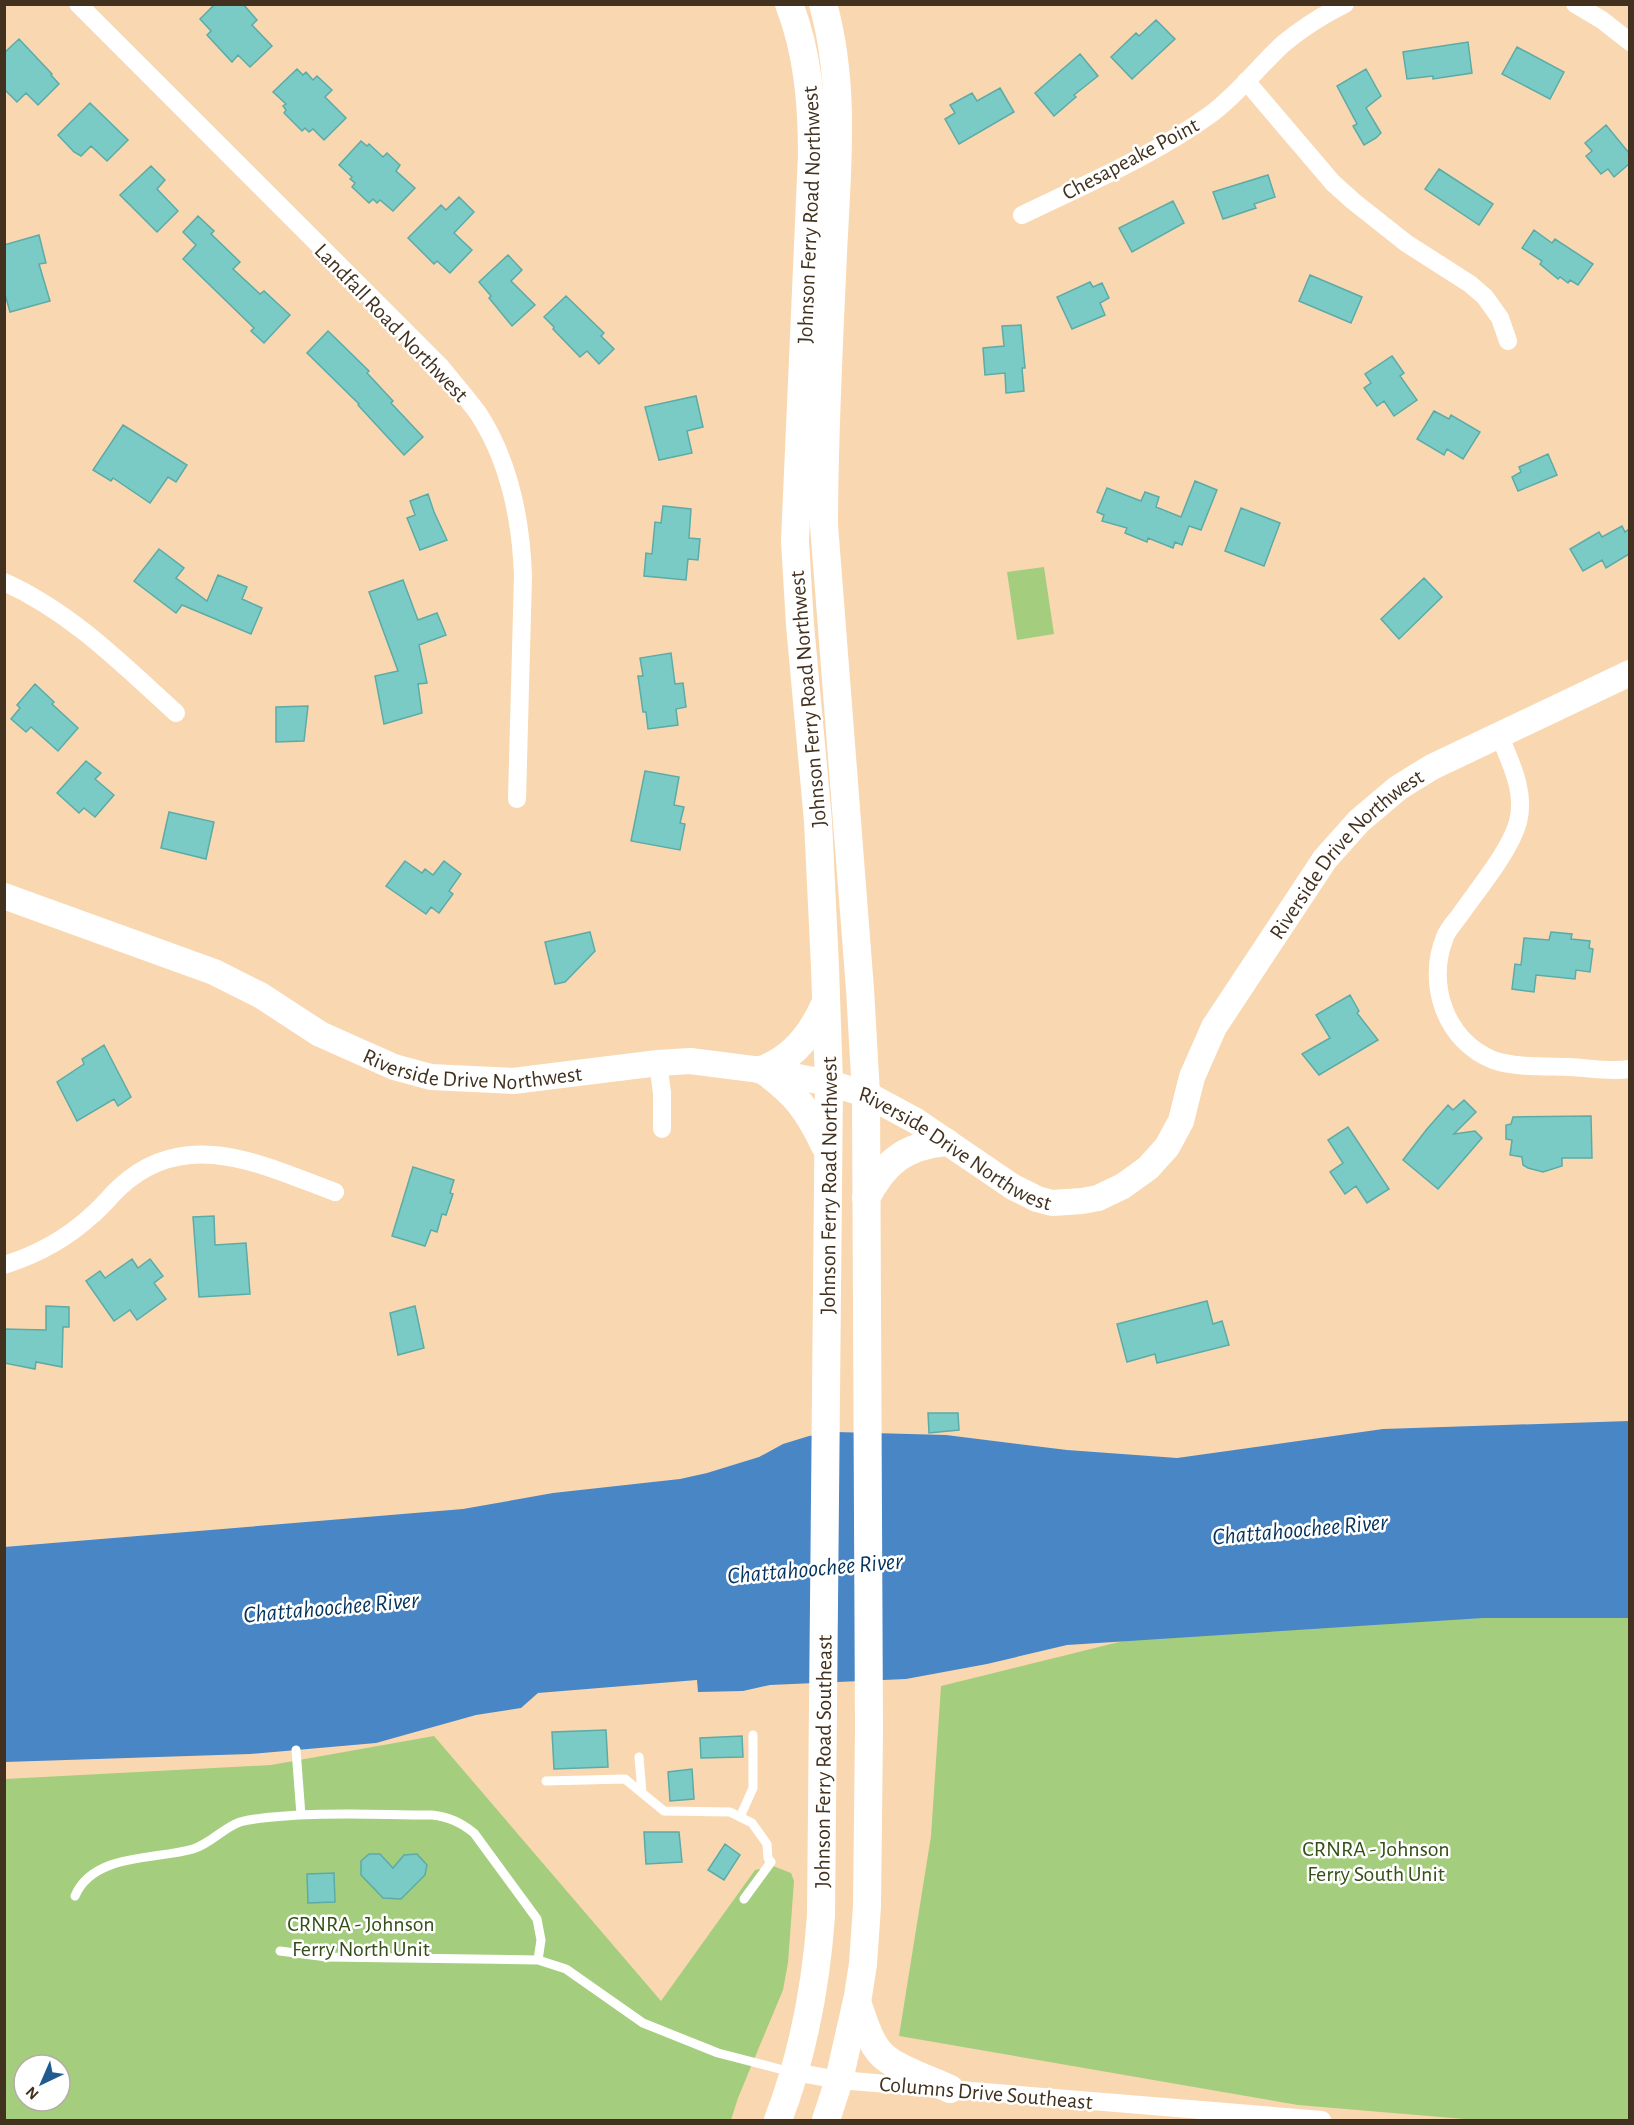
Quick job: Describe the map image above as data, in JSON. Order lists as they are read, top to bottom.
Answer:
{
  "streets": {
    "main road": ["Johnson Ferry Road Northwest", "Johnson Ferry Road Southeast"],
    "street": [
      "Chesapeake Point",
      "Landfall Road Northwest",
      "Riverside Drive Northwest",
      "Columns Drive Southeast"
    ]
  },
  "crossings": [
    ["Johnson Ferry Road Northwest", "Riverside Drive Northwest"],
    ["Johnson Ferry Road Northwest", "Johnson Ferry Road Southeast"],
    ["Johnson Ferry Road Southeast", "Columns Drive Southeast"]
  ],
  "water": ["Chattahoochee River"],
  "parks": ["CRNRA - Johnson Ferry South Unit", "CRNRA - Johnson Ferry North Unit"],
  "north": "bottom left"
}
